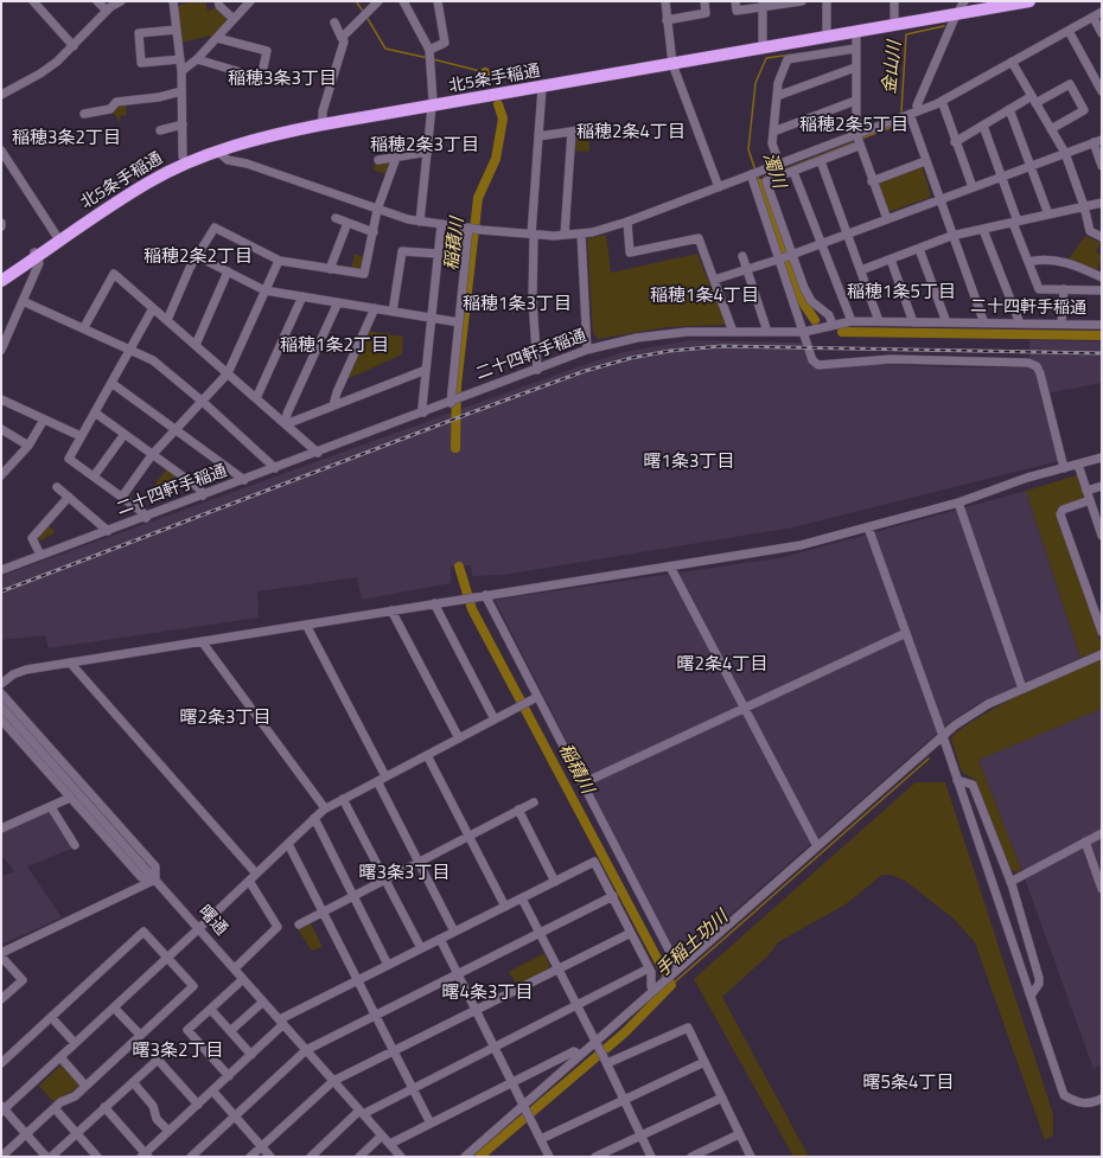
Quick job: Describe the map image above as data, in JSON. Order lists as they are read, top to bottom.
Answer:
{
  "streets": {
    "highway": ["北5条手稲通"],
    "street": ["二十四軒手稲通", "曙通"]
  },
  "districts": [
    "稲穂3条3丁目",
    "稲穂2条5丁目",
    "稲穂2条4丁目",
    "稲穂3条2丁目",
    "稲穂2条3丁目",
    "稲穂2条2丁目",
    "稲穂1条5丁目",
    "稲穂1条4丁目",
    "稲穂1条3丁目",
    "稲穂1条2丁目",
    "曙1条3丁目",
    "曙2条4丁目",
    "曙2条3丁目",
    "曙3条3丁目",
    "曙4条3丁目",
    "曙3条2丁目",
    "曙5条4丁目"
  ],
  "water": [
    "金山川",
    "濁川",
    "稲積川",
    "手稲土功川"
  ]
}
